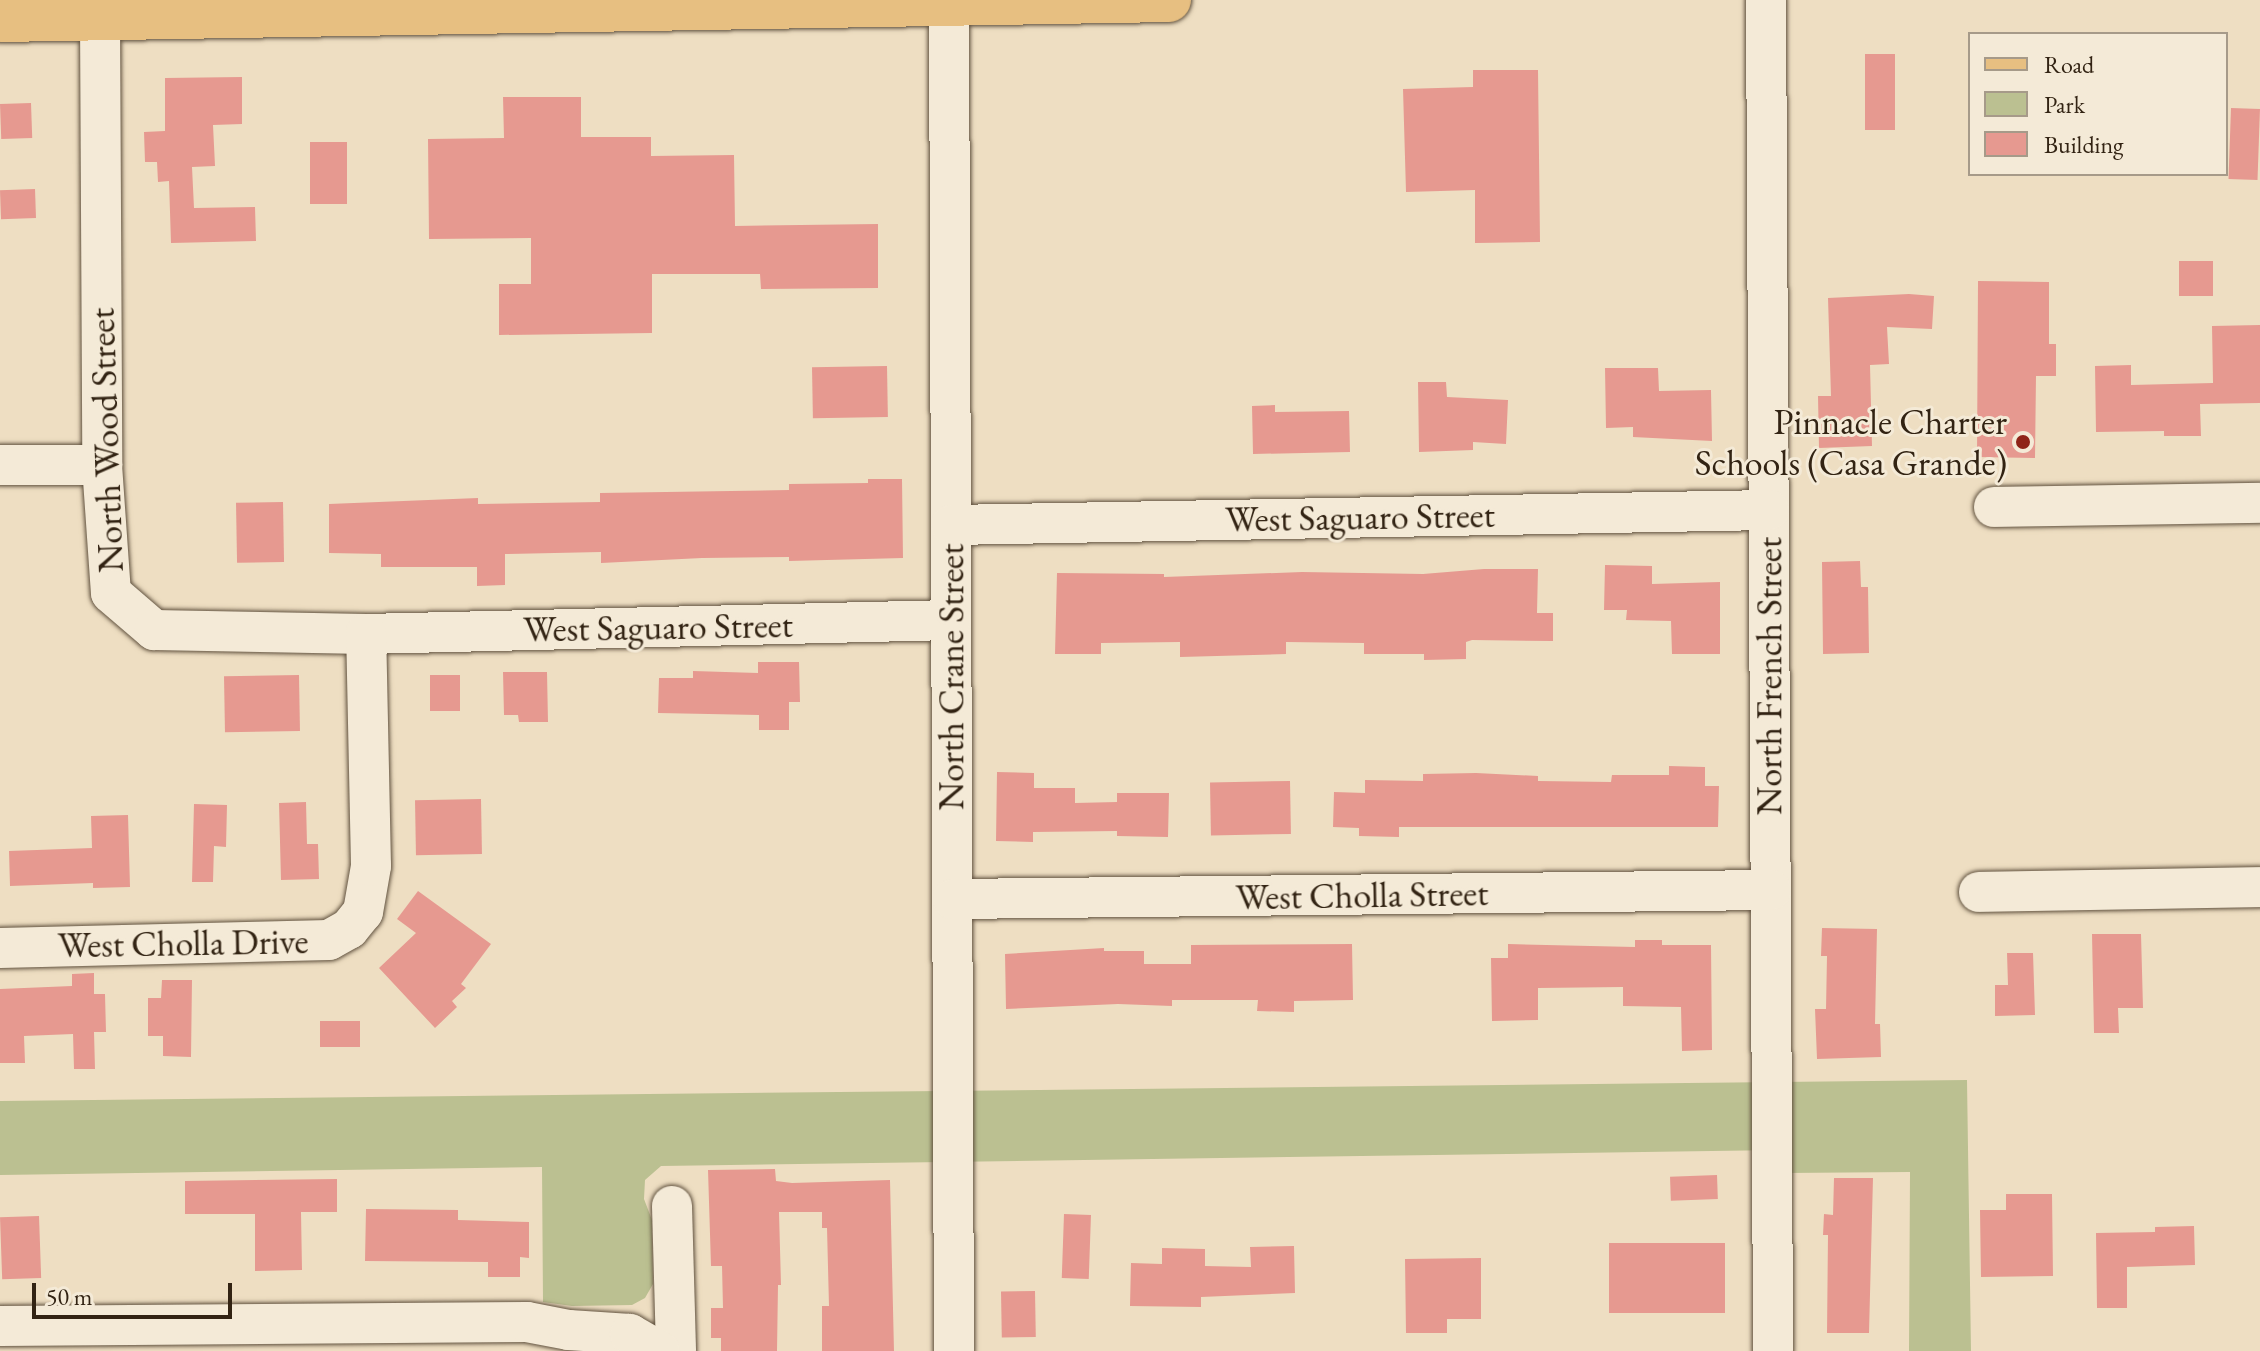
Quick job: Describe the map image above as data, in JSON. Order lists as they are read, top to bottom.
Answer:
{
  "streets": {
    "street": [
      "North Wood Street",
      "West Saguaro Street",
      "North French Street",
      "North Crane Street",
      "West Cholla Street",
      "West Cholla Drive"
    ]
  },
  "crossings": [
    ["North Wood Street", "West Saguaro Street"],
    ["North Wood Street", "West Cholla Drive"],
    ["West Saguaro Street", "North French Street"],
    ["West Saguaro Street", "North Crane Street"],
    ["West Saguaro Street", "West Cholla Drive"],
    ["North French Street", "West Cholla Street"],
    ["North Crane Street", "West Cholla Street"]
  ],
  "places": ["Pinnacle Charter Schools (Casa Grande)"],
  "legend": ["Road", "Park", "Building"],
  "scale_bar": "50 m"
}
